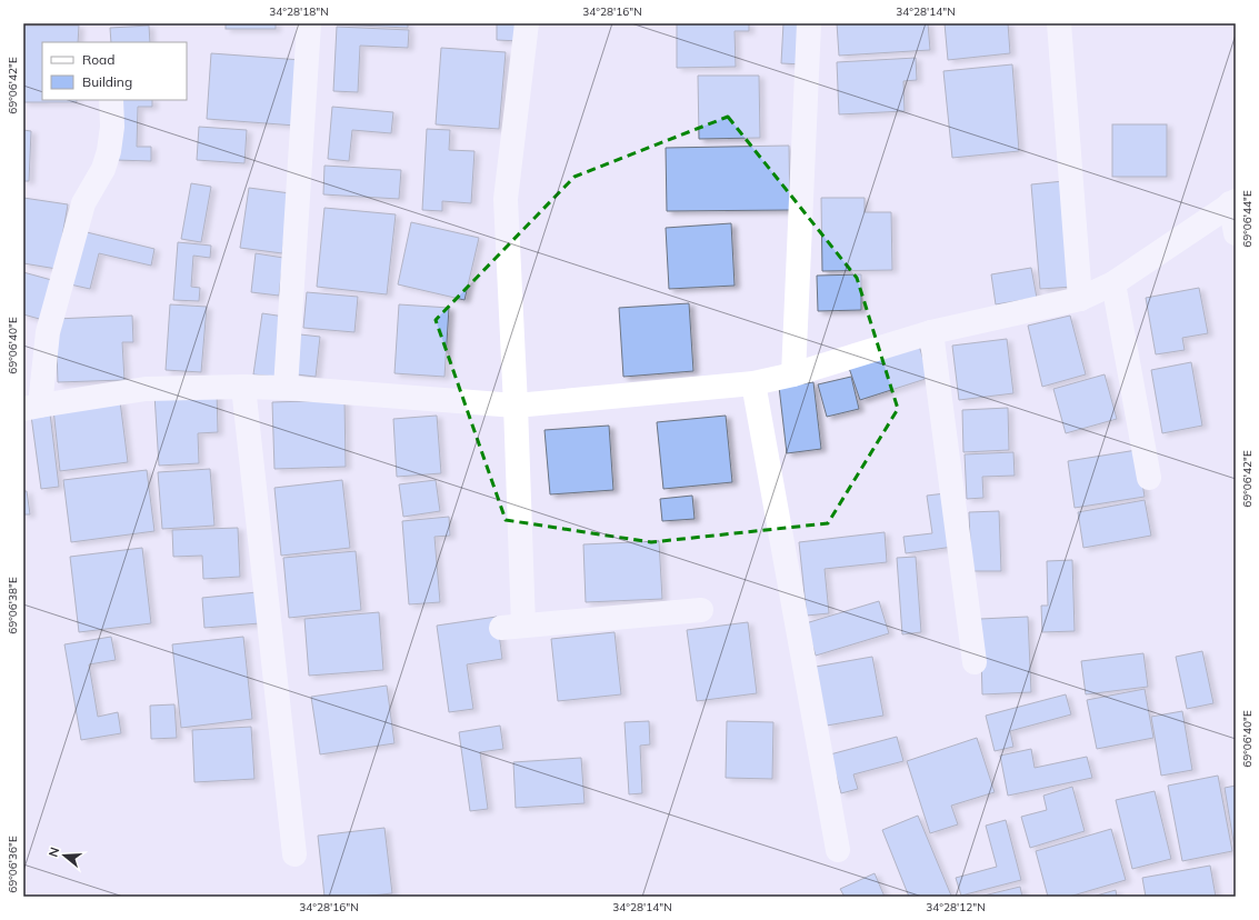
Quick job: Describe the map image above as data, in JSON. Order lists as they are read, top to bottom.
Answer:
{
  "legend": ["Road", "Building"],
  "north": "left",
  "coordinates": [
    "34°28'18\"N",
    "34°28'16\"N",
    "34°28'14\"N",
    "69°06'42\"E",
    "69°06'44\"E",
    "69°06'40\"E",
    "69°06'38\"E",
    "69°06'36\"E",
    "34°28'12\"N"
  ]
}
